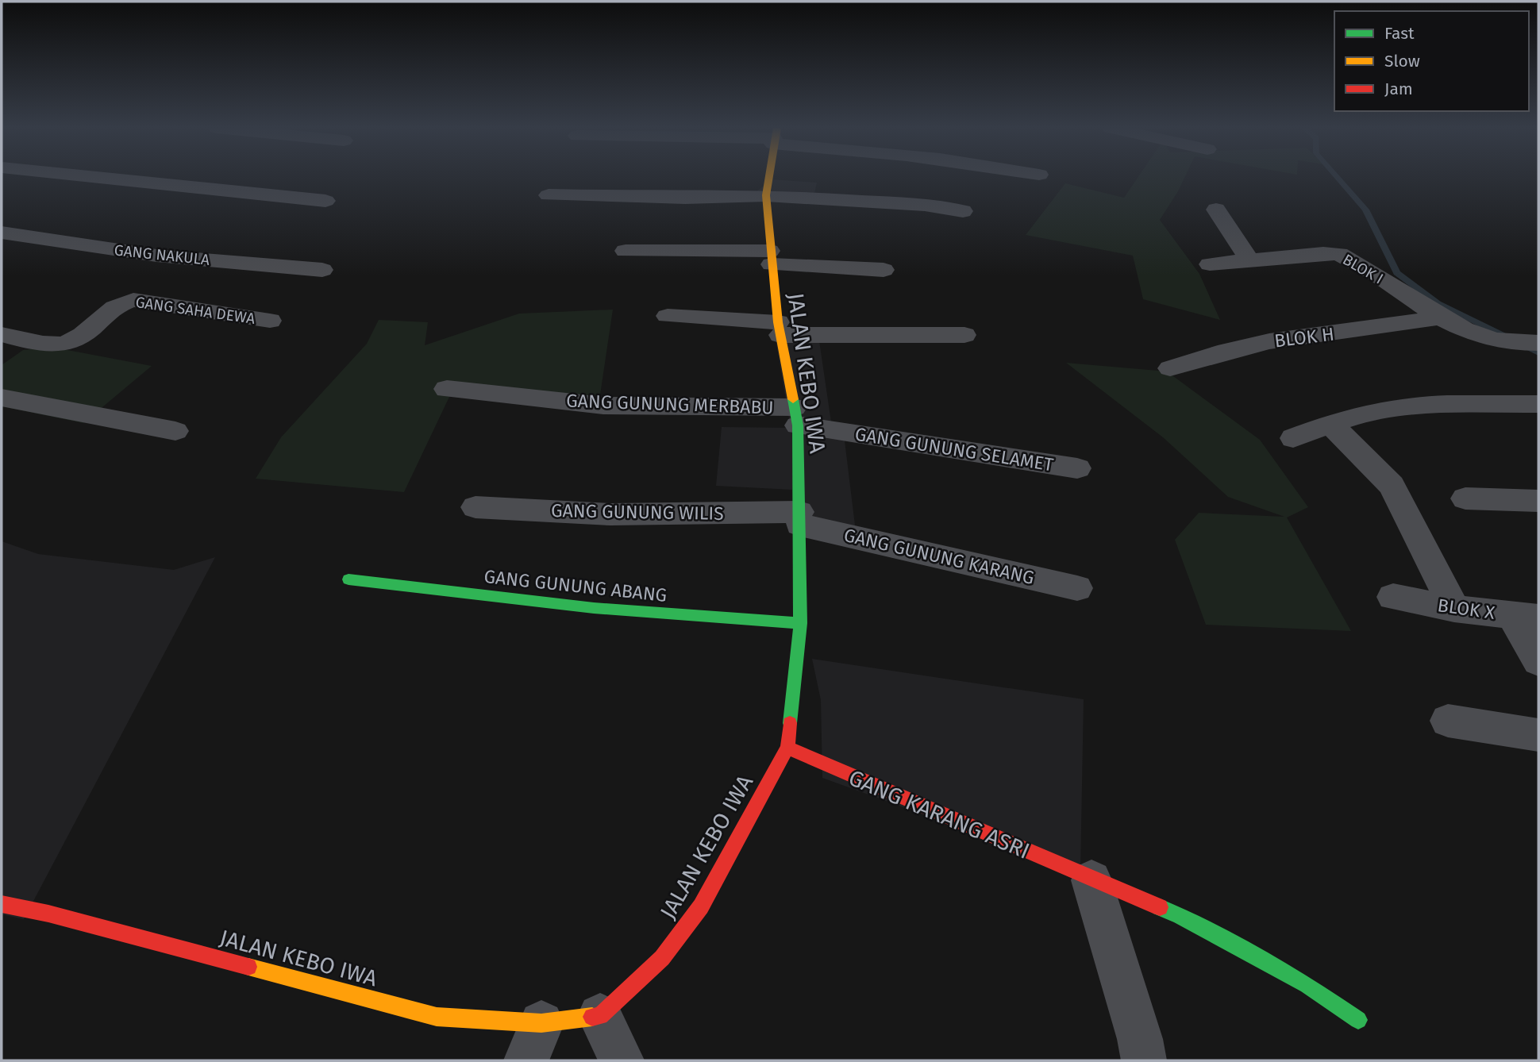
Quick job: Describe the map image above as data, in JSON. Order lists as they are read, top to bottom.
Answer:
{
  "streets": {
    "street": [
      "GANG NAKULA",
      "BLOK I",
      "GANG SAHA DEWA",
      "BLOK H",
      "JALAN KEBO IWA",
      "GANG GUNUNG MERBABU",
      "GANG GUNUNG SELAMET",
      "GANG GUNUNG WILIS",
      "GANG GUNUNG KARANG",
      "GANG GUNUNG ABANG",
      "BLOK X",
      "GANG KARANG ASRI"
    ]
  },
  "crossings": [
    ["BLOK I", "BLOK H"],
    ["JALAN KEBO IWA", "GANG GUNUNG MERBABU"],
    ["JALAN KEBO IWA", "GANG GUNUNG SELAMET"],
    ["JALAN KEBO IWA", "GANG GUNUNG WILIS"],
    ["JALAN KEBO IWA", "GANG GUNUNG KARANG"],
    ["JALAN KEBO IWA", "GANG GUNUNG ABANG"],
    ["JALAN KEBO IWA", "GANG KARANG ASRI"],
    ["GANG GUNUNG MERBABU", "GANG GUNUNG SELAMET"],
    ["GANG GUNUNG WILIS", "GANG GUNUNG KARANG"]
  ],
  "legend": ["Fast", "Slow", "Jam"]
}
